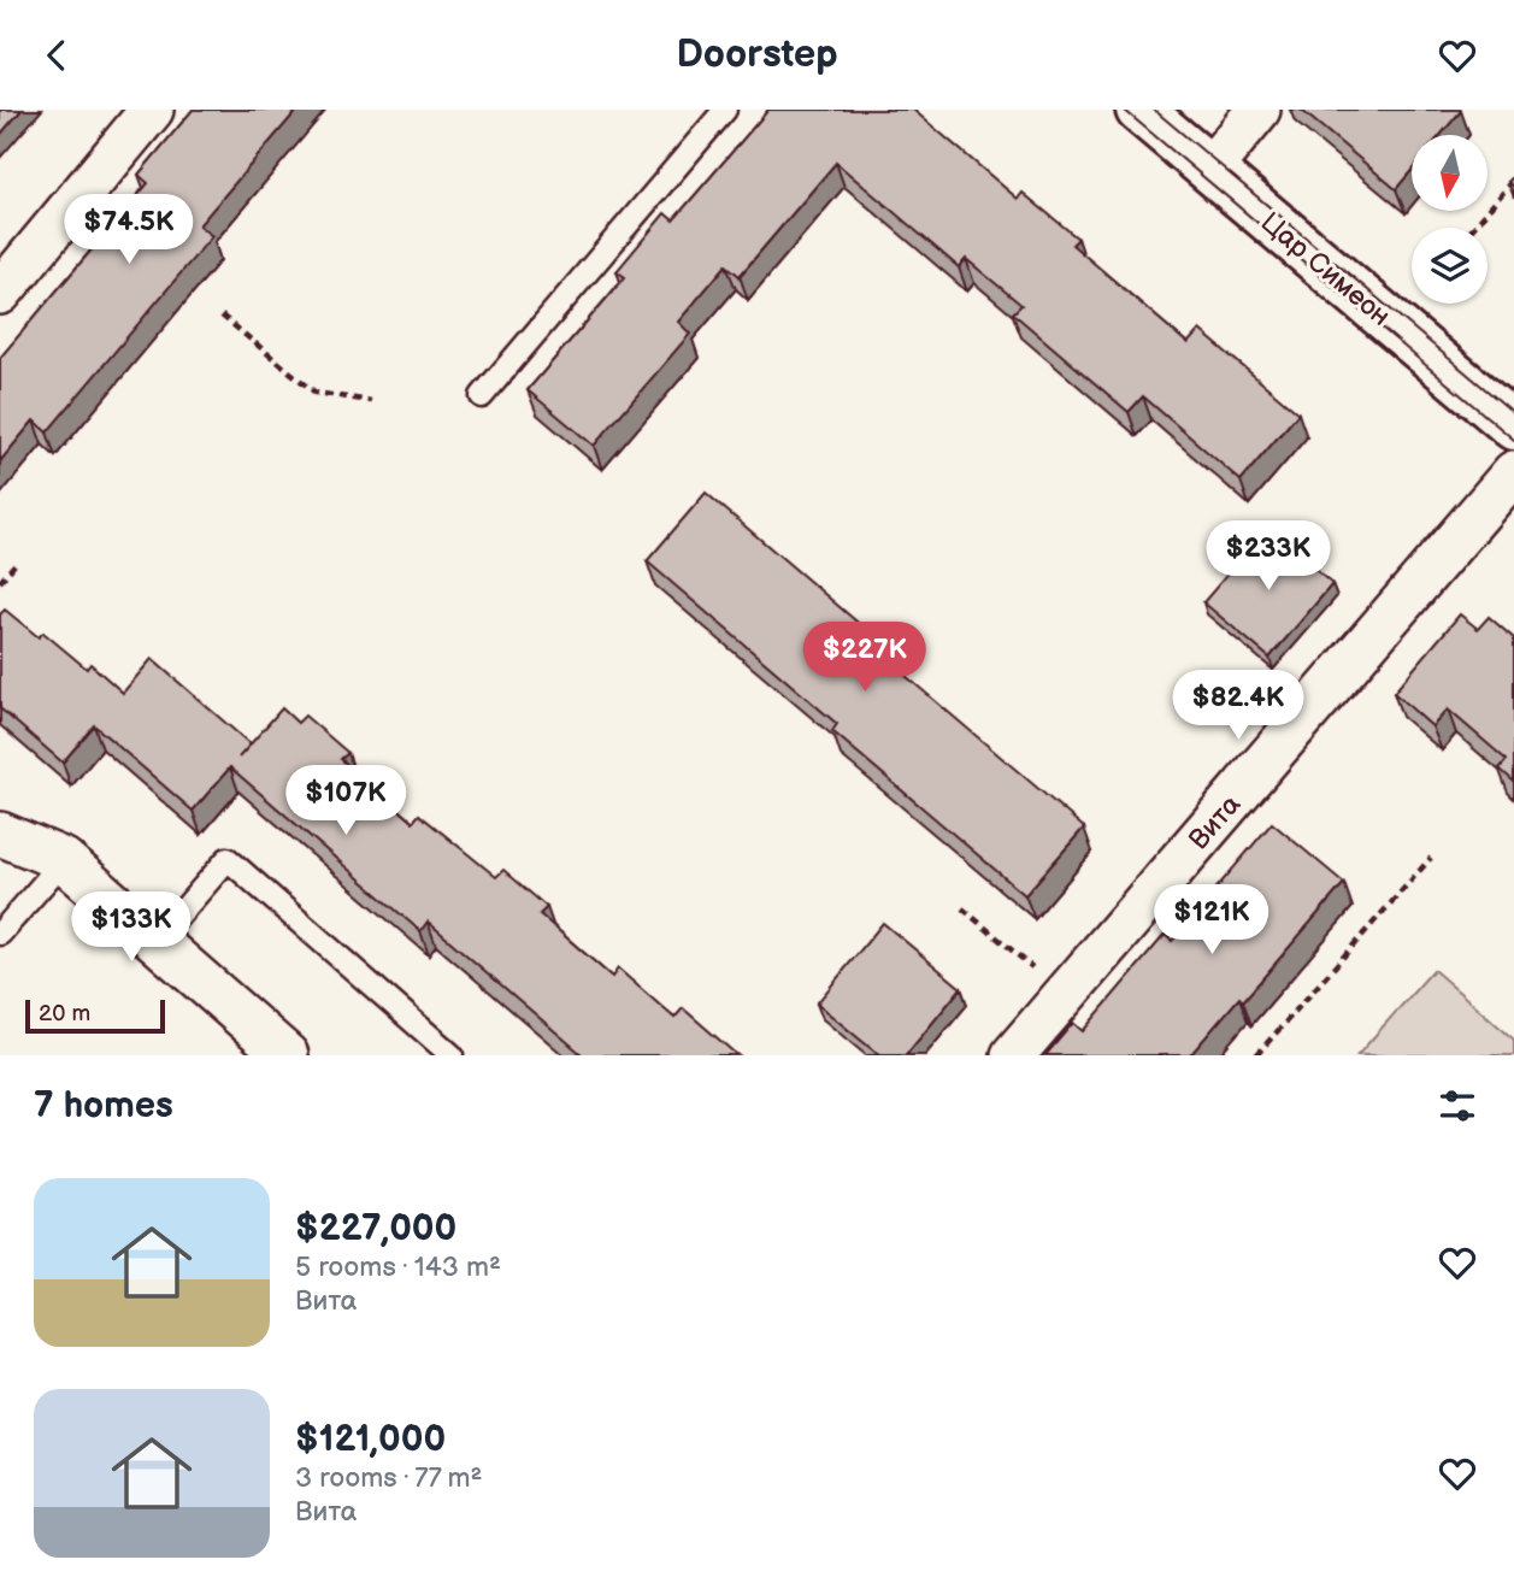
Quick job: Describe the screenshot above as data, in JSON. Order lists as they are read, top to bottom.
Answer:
{
  "streets": {
    "street": ["Цар Симеон", "Вита"]
  },
  "scale_bar": "20 m",
  "north": "bottom",
  "page": {
    "header": "Doorstep",
    "price": [
      "$74.5K",
      "$233K",
      "$227K",
      "$82.4K",
      "$107K",
      "$121K",
      "$133K"
    ],
    "scale": "20 m",
    "heading": "7 homes",
    "list": [
      {
        "name": "$227,000",
        "note": "5 rooms · 143 m² · Вита"
      },
      {
        "name": "$121,000",
        "note": "3 rooms · 77 m² · Вита"
      }
    ]
  }
}
